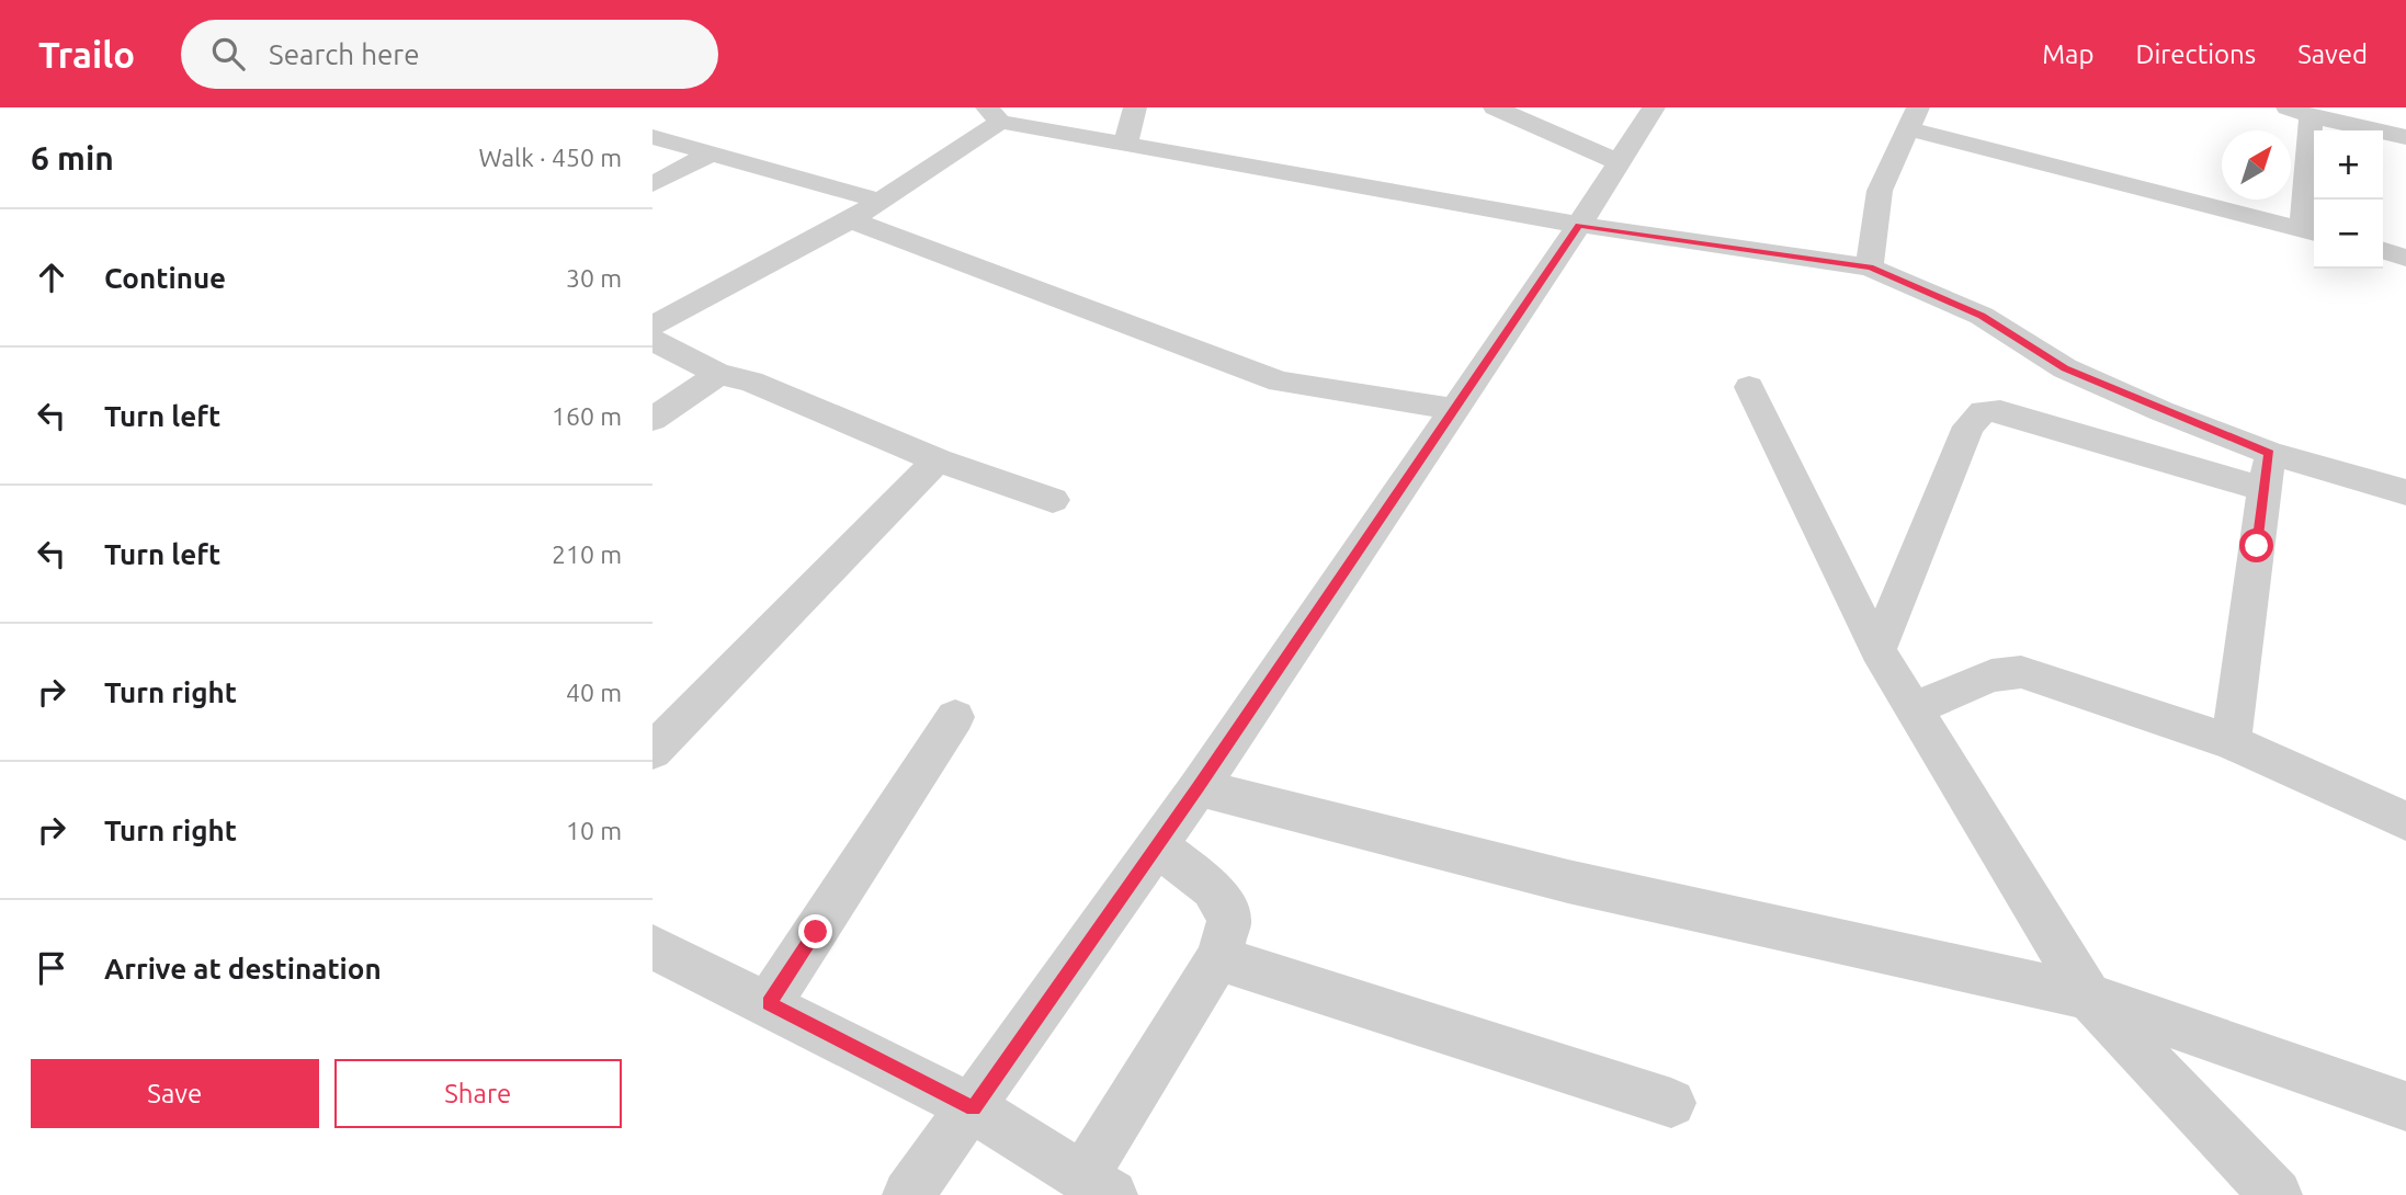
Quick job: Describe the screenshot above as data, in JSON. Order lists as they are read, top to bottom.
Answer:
{
  "north": "top right",
  "page": {
    "header": "Trailo",
    "search": "Search here",
    "nav": ["Map", "Directions", "Saved"],
    "heading": ["6 min", "Walk · 450 m"],
    "map_buttons": ["+", "−"],
    "list": [
      ["Continue", "30 m"],
      ["Turn left", "160 m"],
      ["Turn left", "210 m"],
      ["Turn right", "40 m"],
      ["Turn right", "10 m"],
      "Arrive at destination"
    ],
    "buttons": ["Save", "Share"]
  }
}
